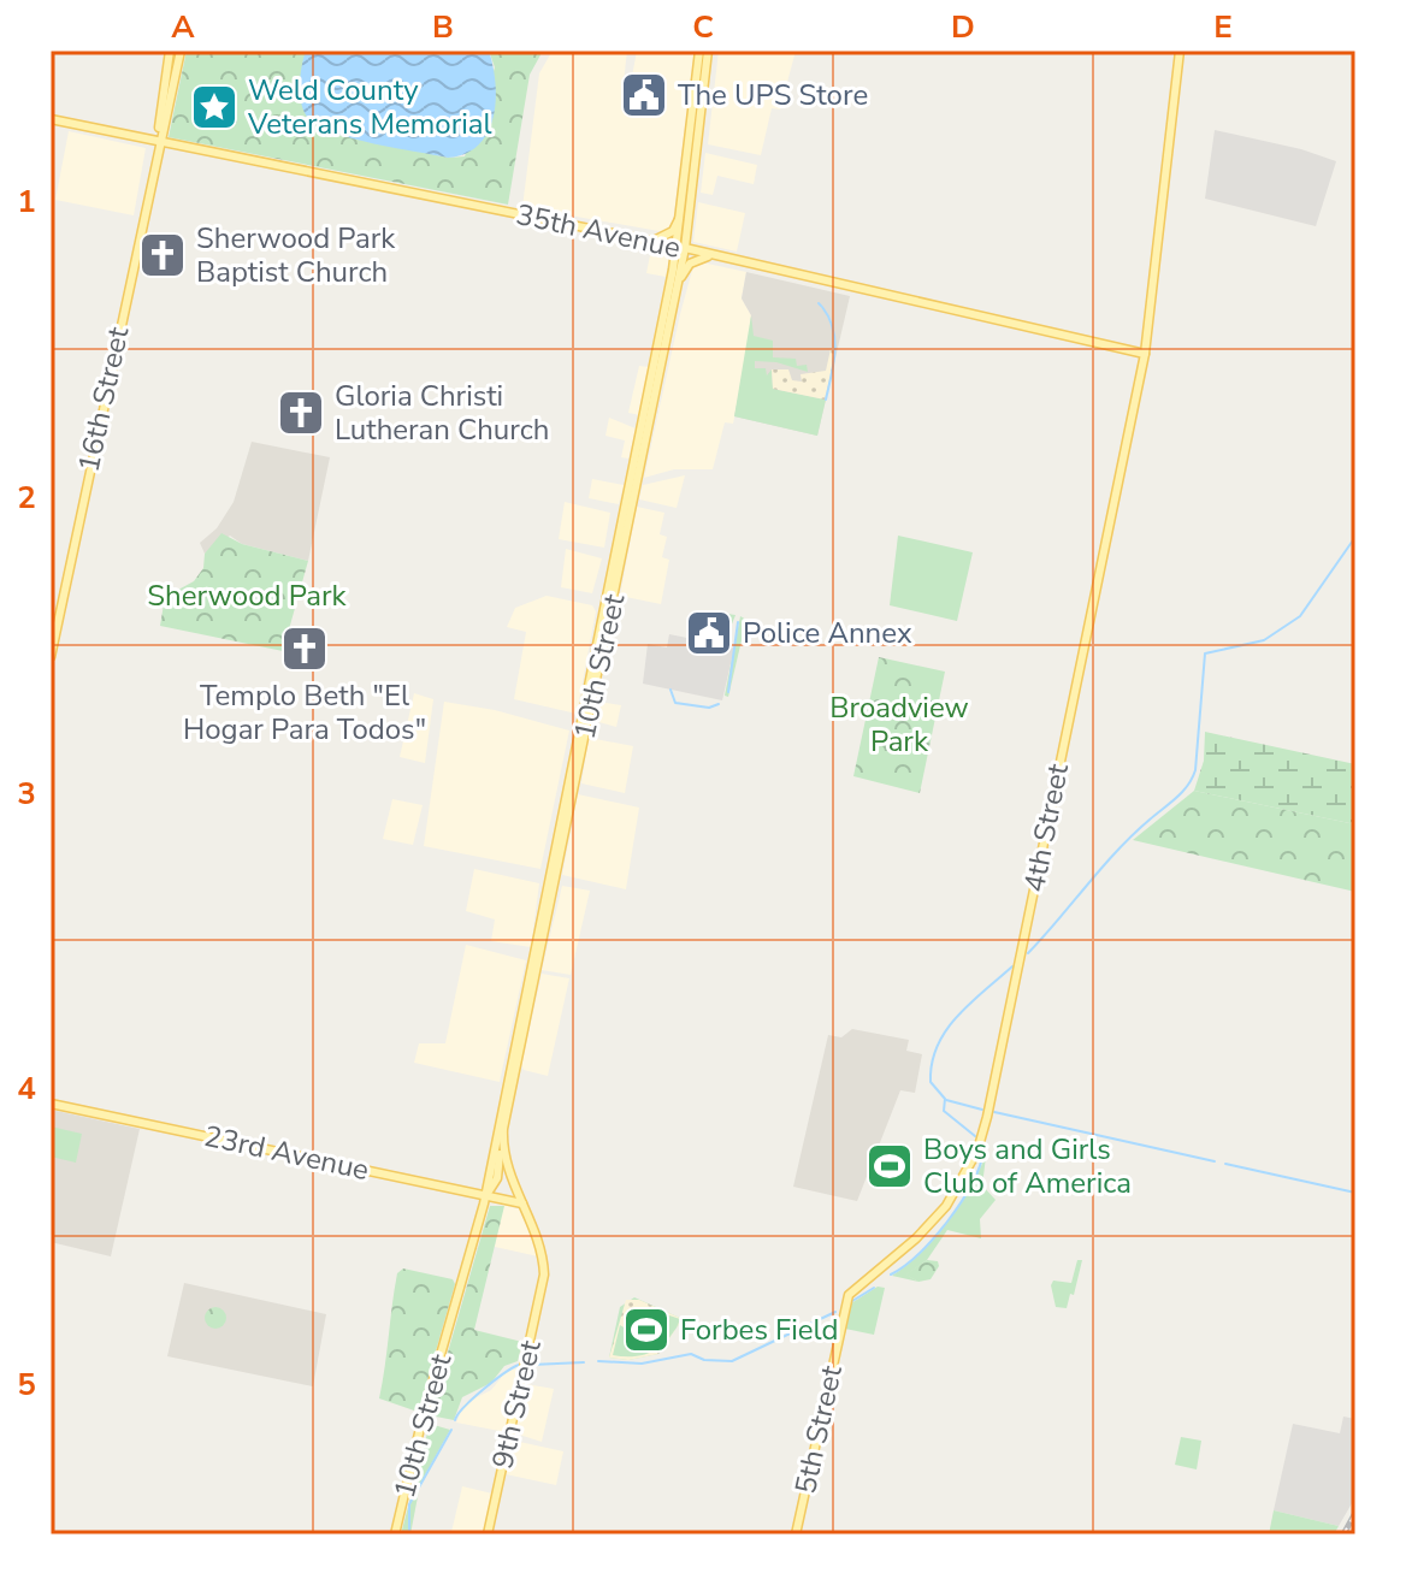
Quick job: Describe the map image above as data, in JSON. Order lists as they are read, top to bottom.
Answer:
{
  "streets": {
    "main road": [
      "35th Avenue",
      "16th Street",
      "10th Street",
      "4th Street",
      "23rd Avenue",
      "9th Street",
      "5th Street"
    ]
  },
  "crossings": [
    ["35th Avenue", "16th Street"],
    ["35th Avenue", "10th Street"],
    ["35th Avenue", "4th Street"],
    ["10th Street", "23rd Avenue"],
    ["10th Street", "9th Street"],
    ["4th Street", "5th Street"]
  ],
  "parks": ["Sherwood Park", "Broadview Park"],
  "places": {
    "public building": ["The UPS Store", "Police Annex"],
    "place": ["Weld County Veterans Memorial"],
    "church": ["Sherwood Park Baptist Church", "Gloria Christi Lutheran Church", "Templo Beth \"El Hogar Para Todos\""],
    "sports": ["Boys and Girls Club of America", "Forbes Field"]
  },
  "grid": {
    "columns": [
      "A",
      "B",
      "C",
      "D",
      "E"
    ],
    "rows": [
      "1",
      "2",
      "3",
      "4",
      "5"
    ]
  }
}
